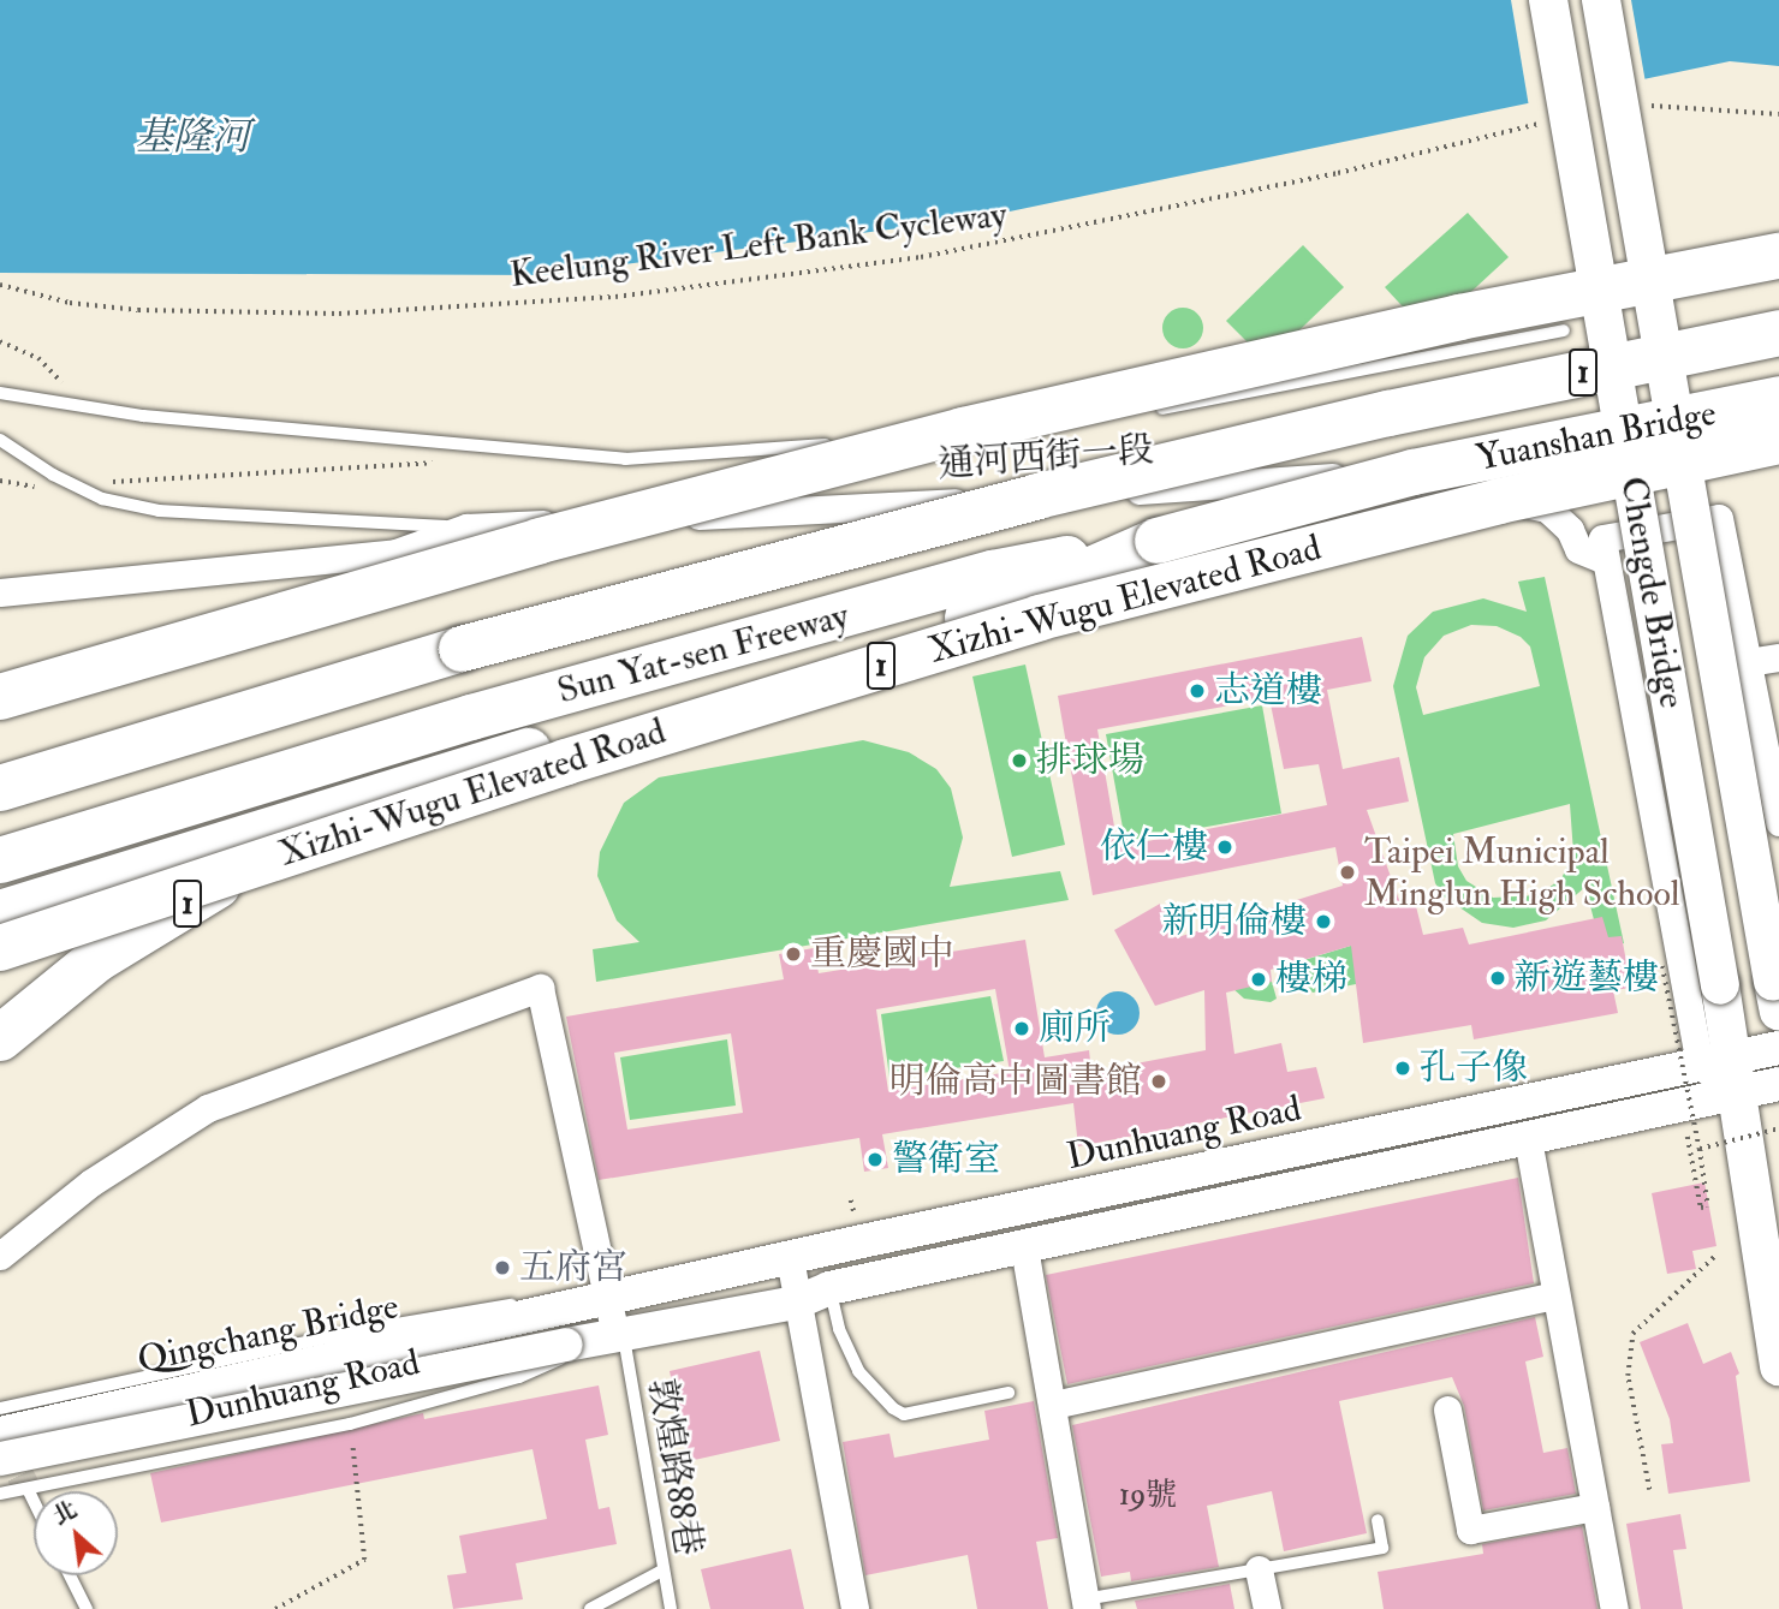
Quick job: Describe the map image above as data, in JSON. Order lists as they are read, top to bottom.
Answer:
{
  "streets": {
    "highway": [
      "1",
      "Yuanshan Bridge",
      "Xizhi-Wugu Elevated Road",
      "Sun Yat-sen Freeway"
    ],
    "main road": ["Chengde Bridge"],
    "street": ["通河西街一段", "Dunhuang Road", "Qingchang Bridge"],
    "lane": ["敦煌路88巷"],
    "path": ["Keelung River Left Bank Cycleway"]
  },
  "crossings": [
    ["1", "Sun Yat-sen Freeway"],
    ["Yuanshan Bridge", "通河西街一段"],
    ["Yuanshan Bridge", "Sun Yat-sen Freeway"],
    ["通河西街一段", "Sun Yat-sen Freeway"],
    ["Chengde Bridge", "Dunhuang Road"],
    ["Dunhuang Road", "Qingchang Bridge"],
    ["Dunhuang Road", "敦煌路88巷"]
  ],
  "water": ["基隆河"],
  "places": [
    "志道樓",
    "排球場",
    "依仁樓",
    "Taipei Municipal Minglun High School",
    "新明倫樓",
    "重慶國中",
    "新遊藝樓",
    "樓梯",
    "廁所",
    "孔子像",
    "明倫高中圖書館",
    "警衛室",
    "五府宮"
  ],
  "house_numbers": ["19號"],
  "north": "top left"
}
